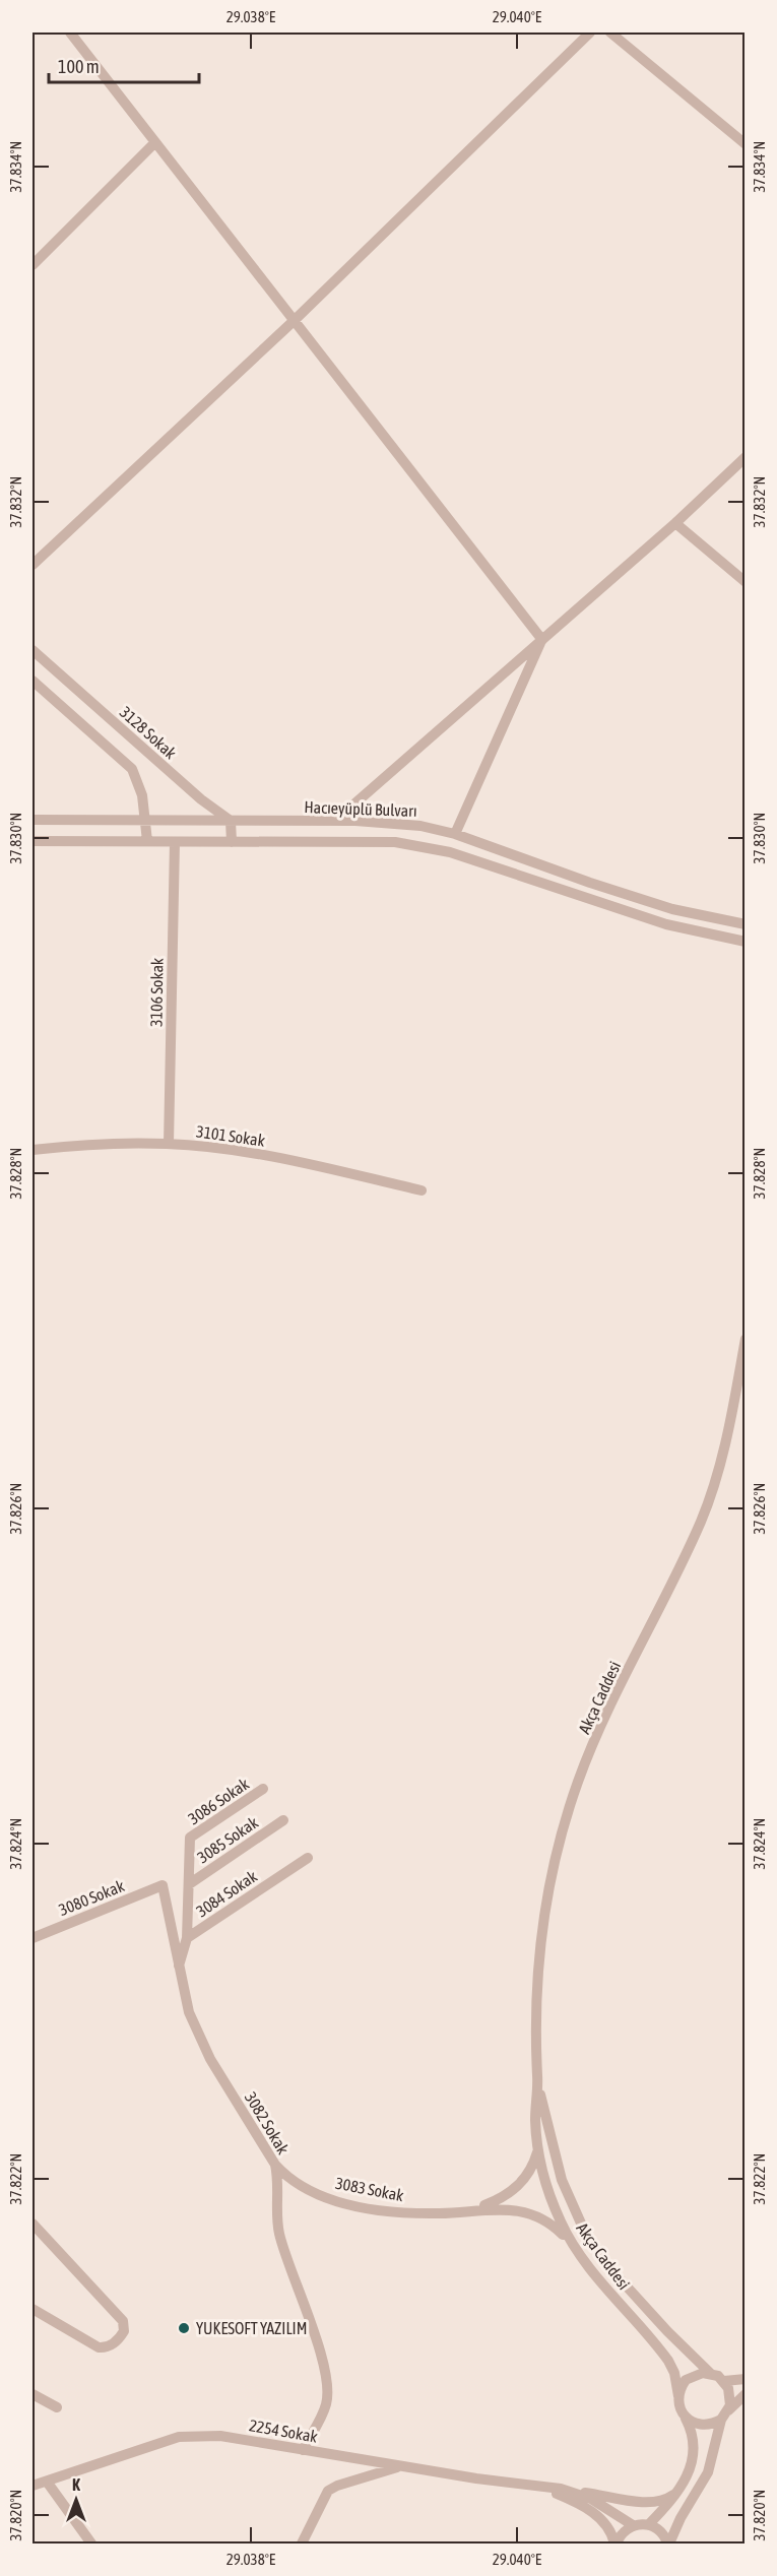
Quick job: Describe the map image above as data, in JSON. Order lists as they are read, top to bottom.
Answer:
{
  "streets": {
    "street": [
      "3128 Sokak",
      "Hacıeyüplü Bulvarı",
      "3106 Sokak",
      "3101 Sokak",
      "Akça Caddesi",
      "3086 Sokak",
      "3085 Sokak",
      "3084 Sokak",
      "3080 Sokak",
      "3082 Sokak",
      "3083 Sokak",
      "2254 Sokak"
    ]
  },
  "crossings": [
    ["3128 Sokak", "Hacıeyüplü Bulvarı"],
    ["Hacıeyüplü Bulvarı", "3106 Sokak"],
    ["3106 Sokak", "3101 Sokak"],
    ["Akça Caddesi", "3083 Sokak"],
    ["Akça Caddesi", "2254 Sokak"],
    ["3086 Sokak", "3085 Sokak"],
    ["3084 Sokak", "3082 Sokak"],
    ["3080 Sokak", "3082 Sokak"],
    ["3082 Sokak", "3083 Sokak"],
    ["3082 Sokak", "2254 Sokak"]
  ],
  "places": ["YUKESOFT YAZILIM"],
  "scale_bar": "100 m",
  "north": "top",
  "coordinates": [
    "29.038°E",
    "29.040°E",
    "37.834°N",
    "37.832°N",
    "37.830°N",
    "37.828°N",
    "37.826°N",
    "37.824°N",
    "37.822°N",
    "37.820°N"
  ]
}
